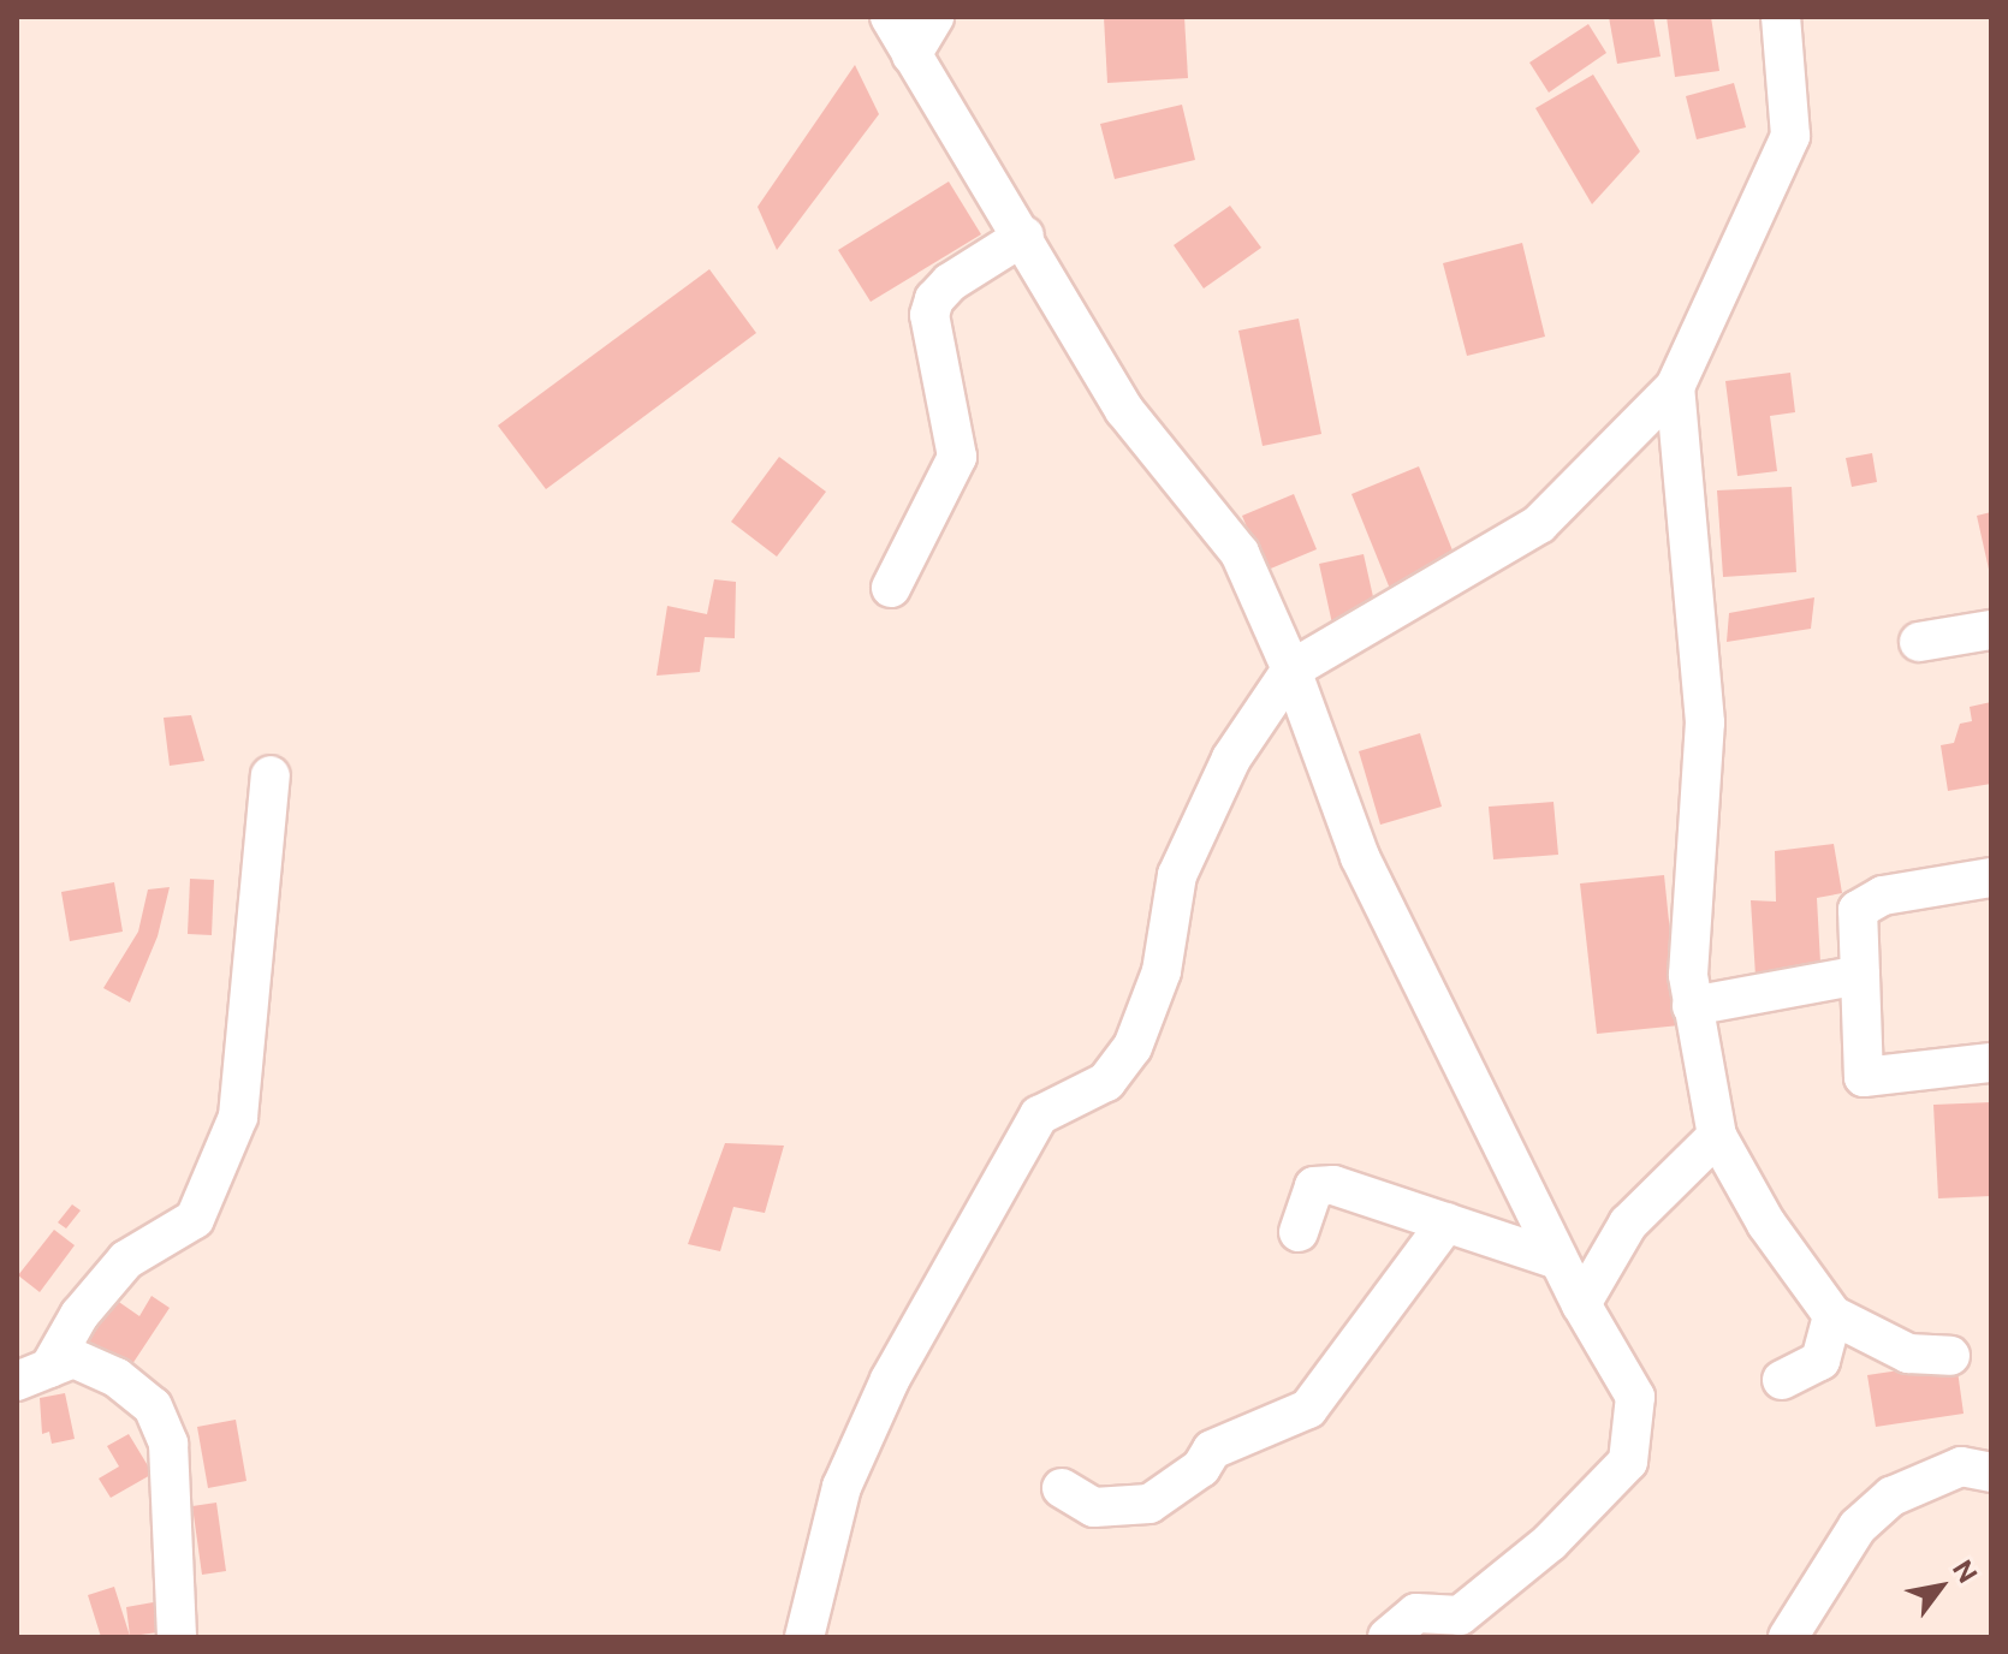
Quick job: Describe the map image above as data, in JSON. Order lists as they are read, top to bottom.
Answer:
{
  "north": "top right"
}
